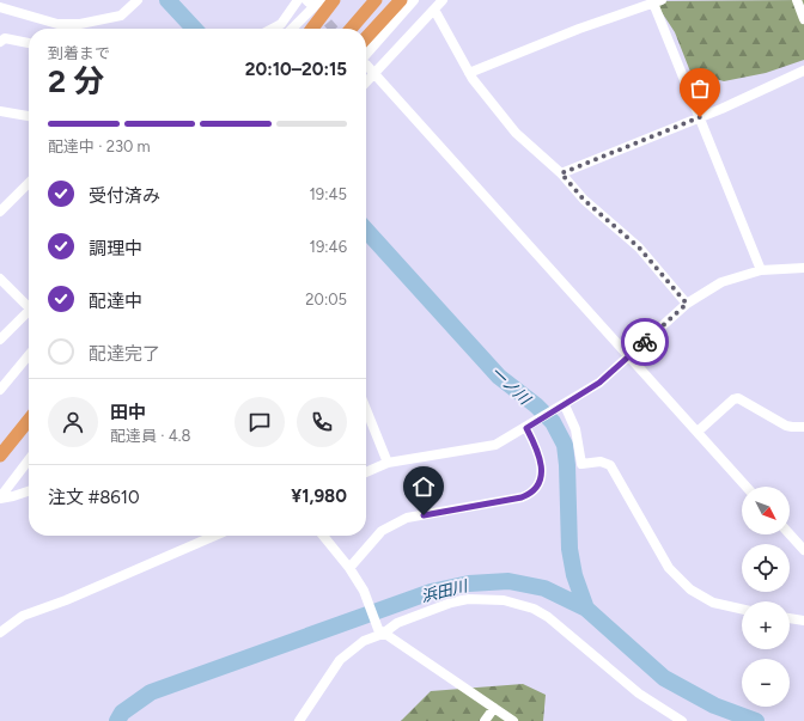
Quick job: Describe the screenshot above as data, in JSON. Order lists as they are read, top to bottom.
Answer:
{
  "water": ["一ノ川", "浜田川"],
  "north": "bottom right",
  "page": {
    "heading": ["2 分", "到着まで", "20:10–20:15"],
    "panel": [
      "田中",
      "配達員 · 4.8",
      "注文 #8610",
      "¥1,980"
    ],
    "bar": "配達中 · 230 m",
    "list": [
      ["受付済み", "19:45"],
      ["調理中", "19:46"],
      ["配達中", "20:05"],
      "配達完了"
    ],
    "map_buttons": ["+", "−"]
  }
}
